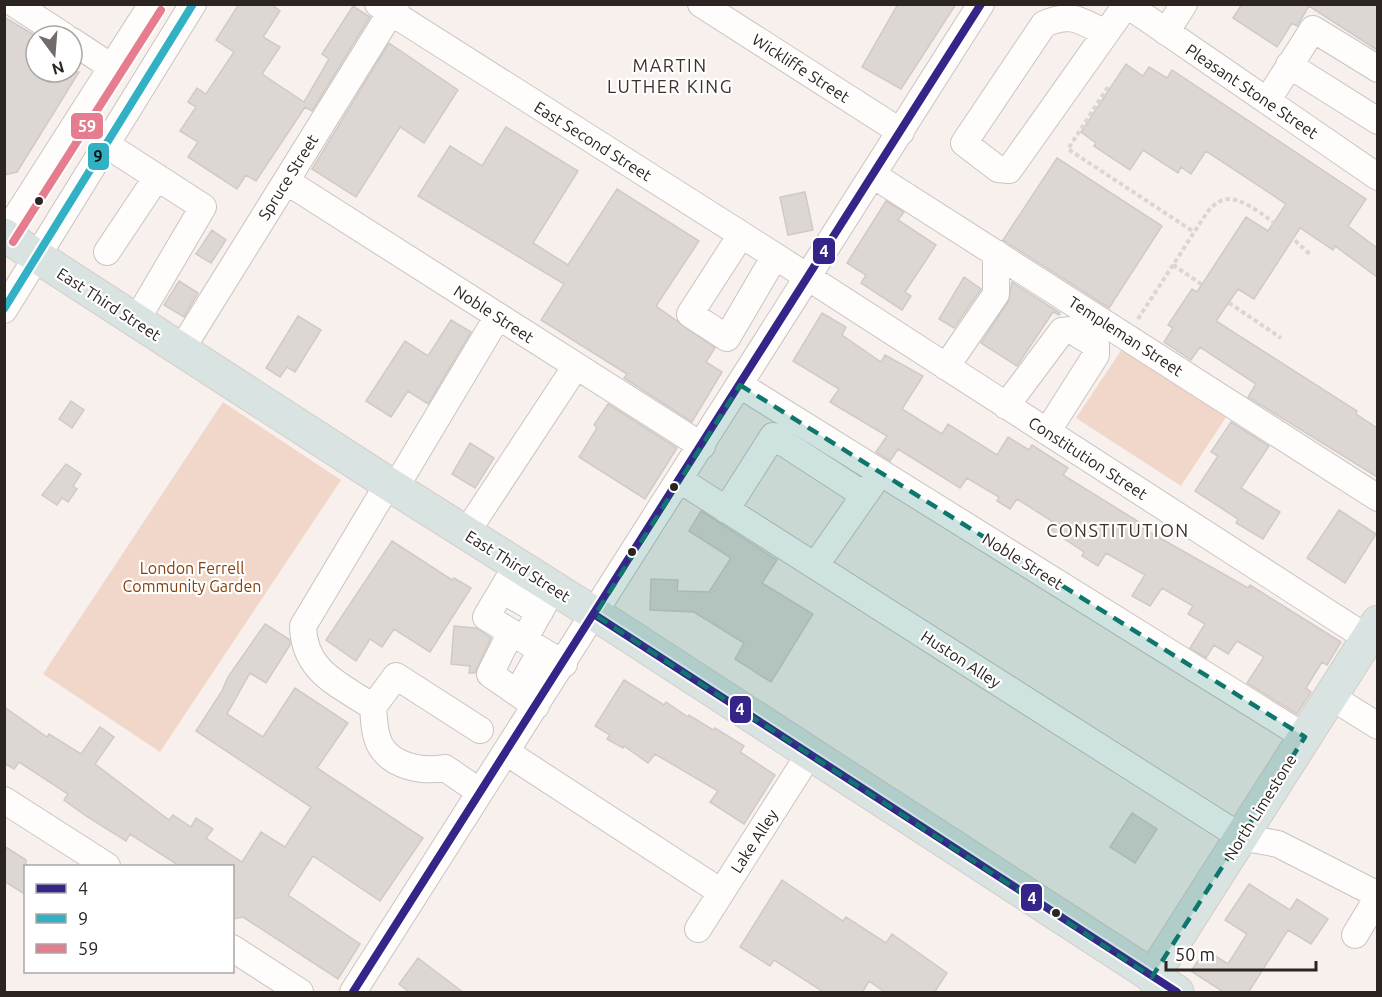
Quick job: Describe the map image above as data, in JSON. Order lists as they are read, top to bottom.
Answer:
{
  "streets": {
    "main road": ["East Third Street", "North Limestone"],
    "street": [
      "Wickliffe Street",
      "Pleasant Stone Street",
      "East Second Street",
      "Spruce Street",
      "Noble Street",
      "Templeman Street",
      "Constitution Street",
      "Huston Alley",
      "Lake Alley"
    ]
  },
  "crossings": [
    ["East Second Street", "Spruce Street"],
    ["East Second Street", "Constitution Street"],
    ["Spruce Street", "East Third Street"],
    ["Spruce Street", "Noble Street"],
    ["East Third Street", "North Limestone"],
    ["East Third Street", "Lake Alley"],
    ["Noble Street", "North Limestone"],
    ["Constitution Street", "North Limestone"],
    ["Huston Alley", "North Limestone"]
  ],
  "districts": ["MARTIN LUTHER KING", "CONSTITUTION"],
  "parks": ["London Ferrell Community Garden"],
  "lines": ["transit line 4", "transit line 9", "transit line 59"],
  "legend": ["4", "9", "59"],
  "scale_bar": "50 m",
  "north": "bottom"
}
